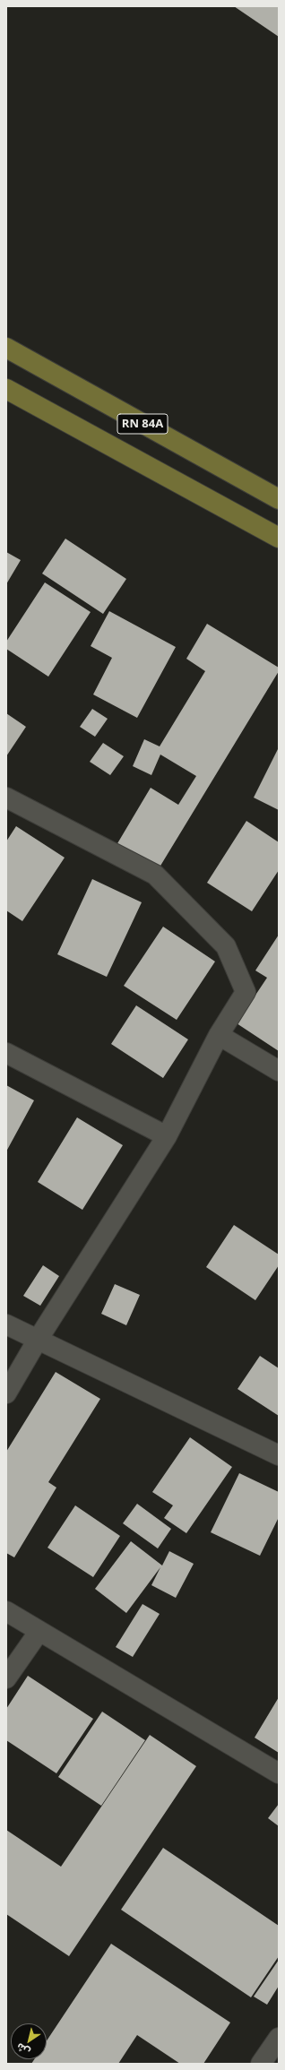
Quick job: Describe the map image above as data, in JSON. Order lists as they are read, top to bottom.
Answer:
{
  "streets": {
    "main road": ["RN 84A"]
  },
  "north": "bottom left"
}
